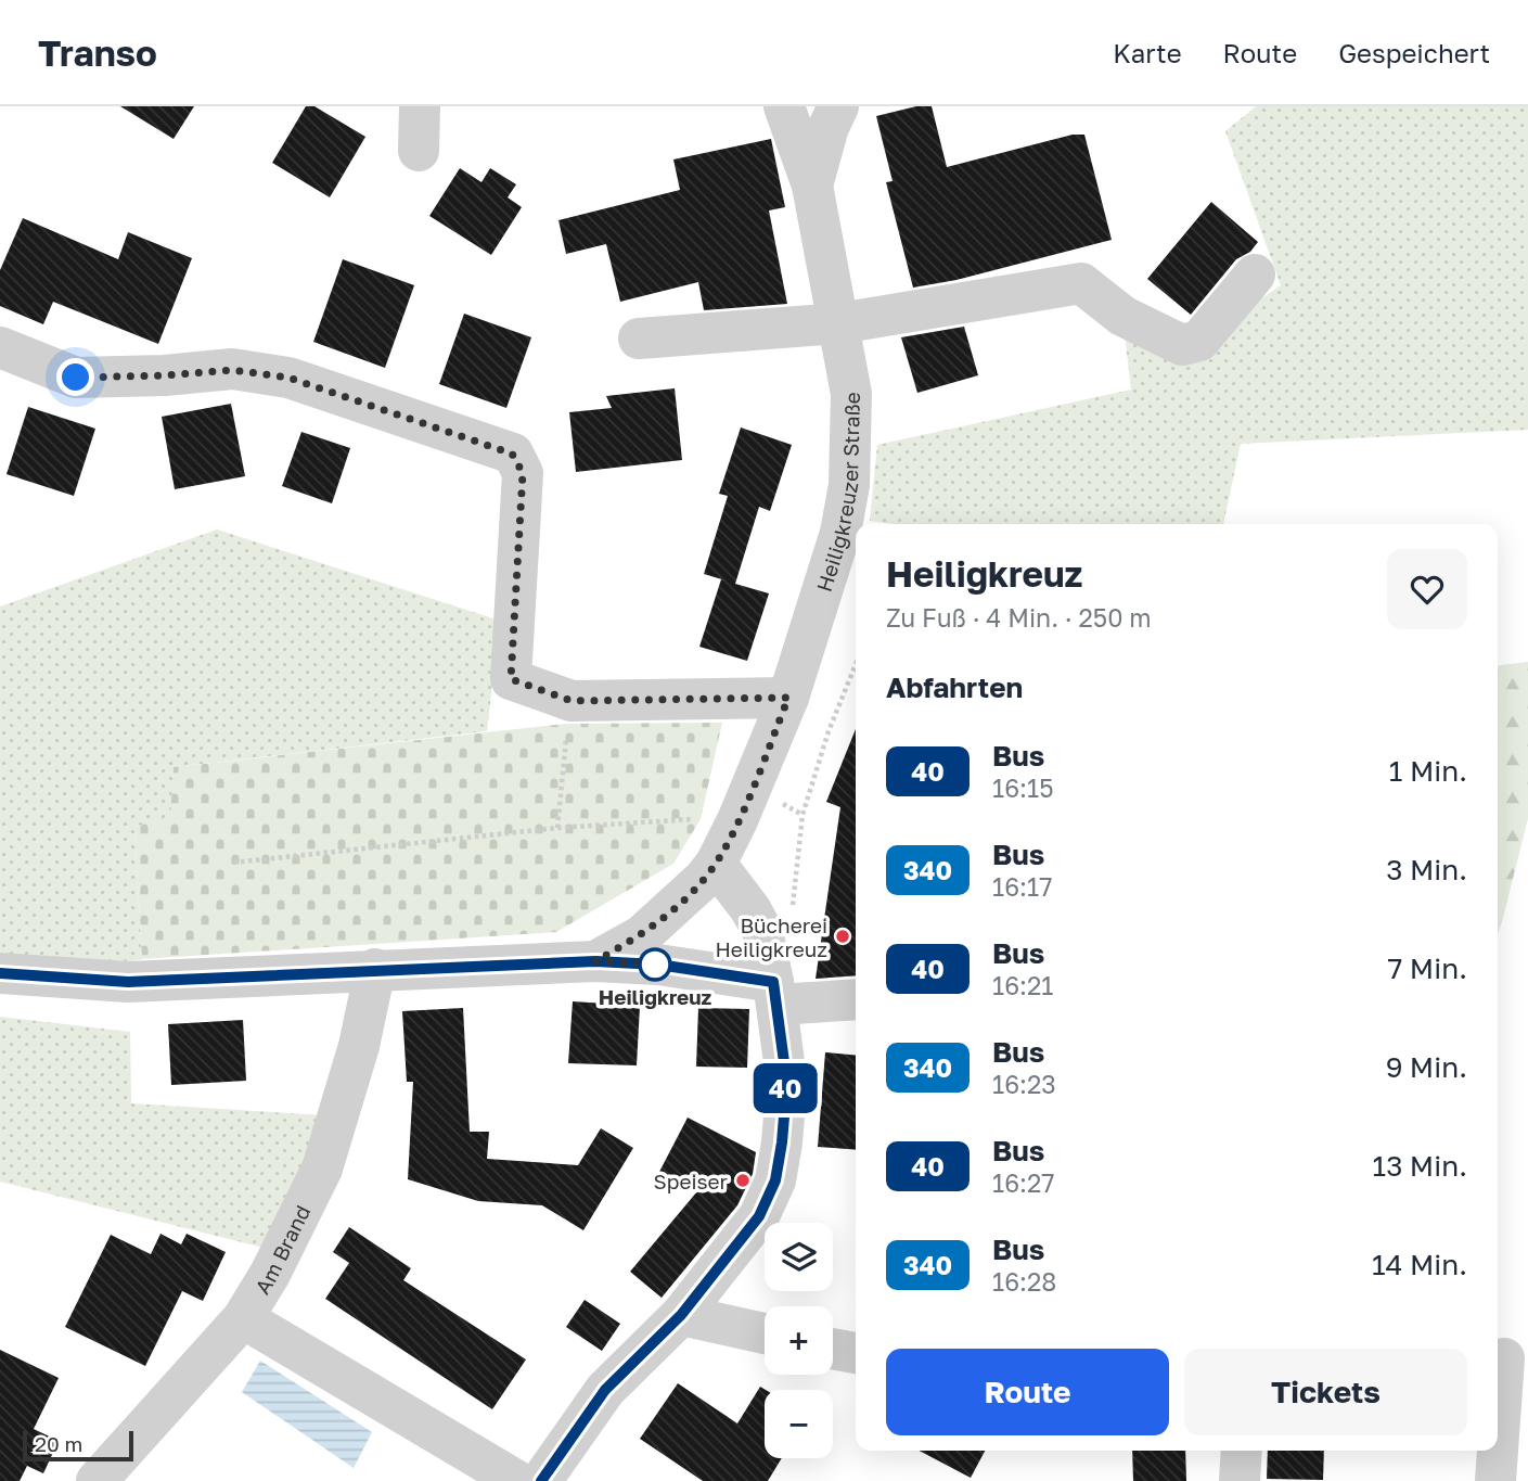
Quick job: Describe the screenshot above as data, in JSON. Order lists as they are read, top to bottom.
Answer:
{
  "streets": {
    "street": ["Heiligkreuzer Straße", "Am Brand"]
  },
  "crossings": [
    ["Heiligkreuzer Straße", "Am Brand"]
  ],
  "places": ["Bücherei Heiligkreuz", "Heiligkreuz", "Speiser"],
  "lines": ["bus line 40"],
  "scale_bar": "20 m",
  "page": {
    "header": "Transo",
    "nav": ["Karte", "Route", "Gespeichert"],
    "on_map": "40",
    "heading": [
      ["Heiligkreuz", "Zu Fuß · 4 Min. · 250 m"],
      "Abfahrten"
    ],
    "list": [
      {
        "mark": "40",
        "name": "Bus",
        "note": "16:15",
        "value": "1 Min."
      },
      {
        "mark": "340",
        "name": "Bus",
        "note": "16:17",
        "value": "3 Min."
      },
      {
        "mark": "40",
        "name": "Bus",
        "note": "16:21",
        "value": "7 Min."
      },
      {
        "mark": "340",
        "name": "Bus",
        "note": "16:23",
        "value": "9 Min."
      },
      {
        "mark": "40",
        "name": "Bus",
        "note": "16:27",
        "value": "13 Min."
      },
      {
        "mark": "340",
        "name": "Bus",
        "note": "16:28",
        "value": "14 Min."
      }
    ],
    "map_buttons": ["+", "−"],
    "buttons": ["Route", "Tickets"],
    "scale": "20 m"
  }
}
